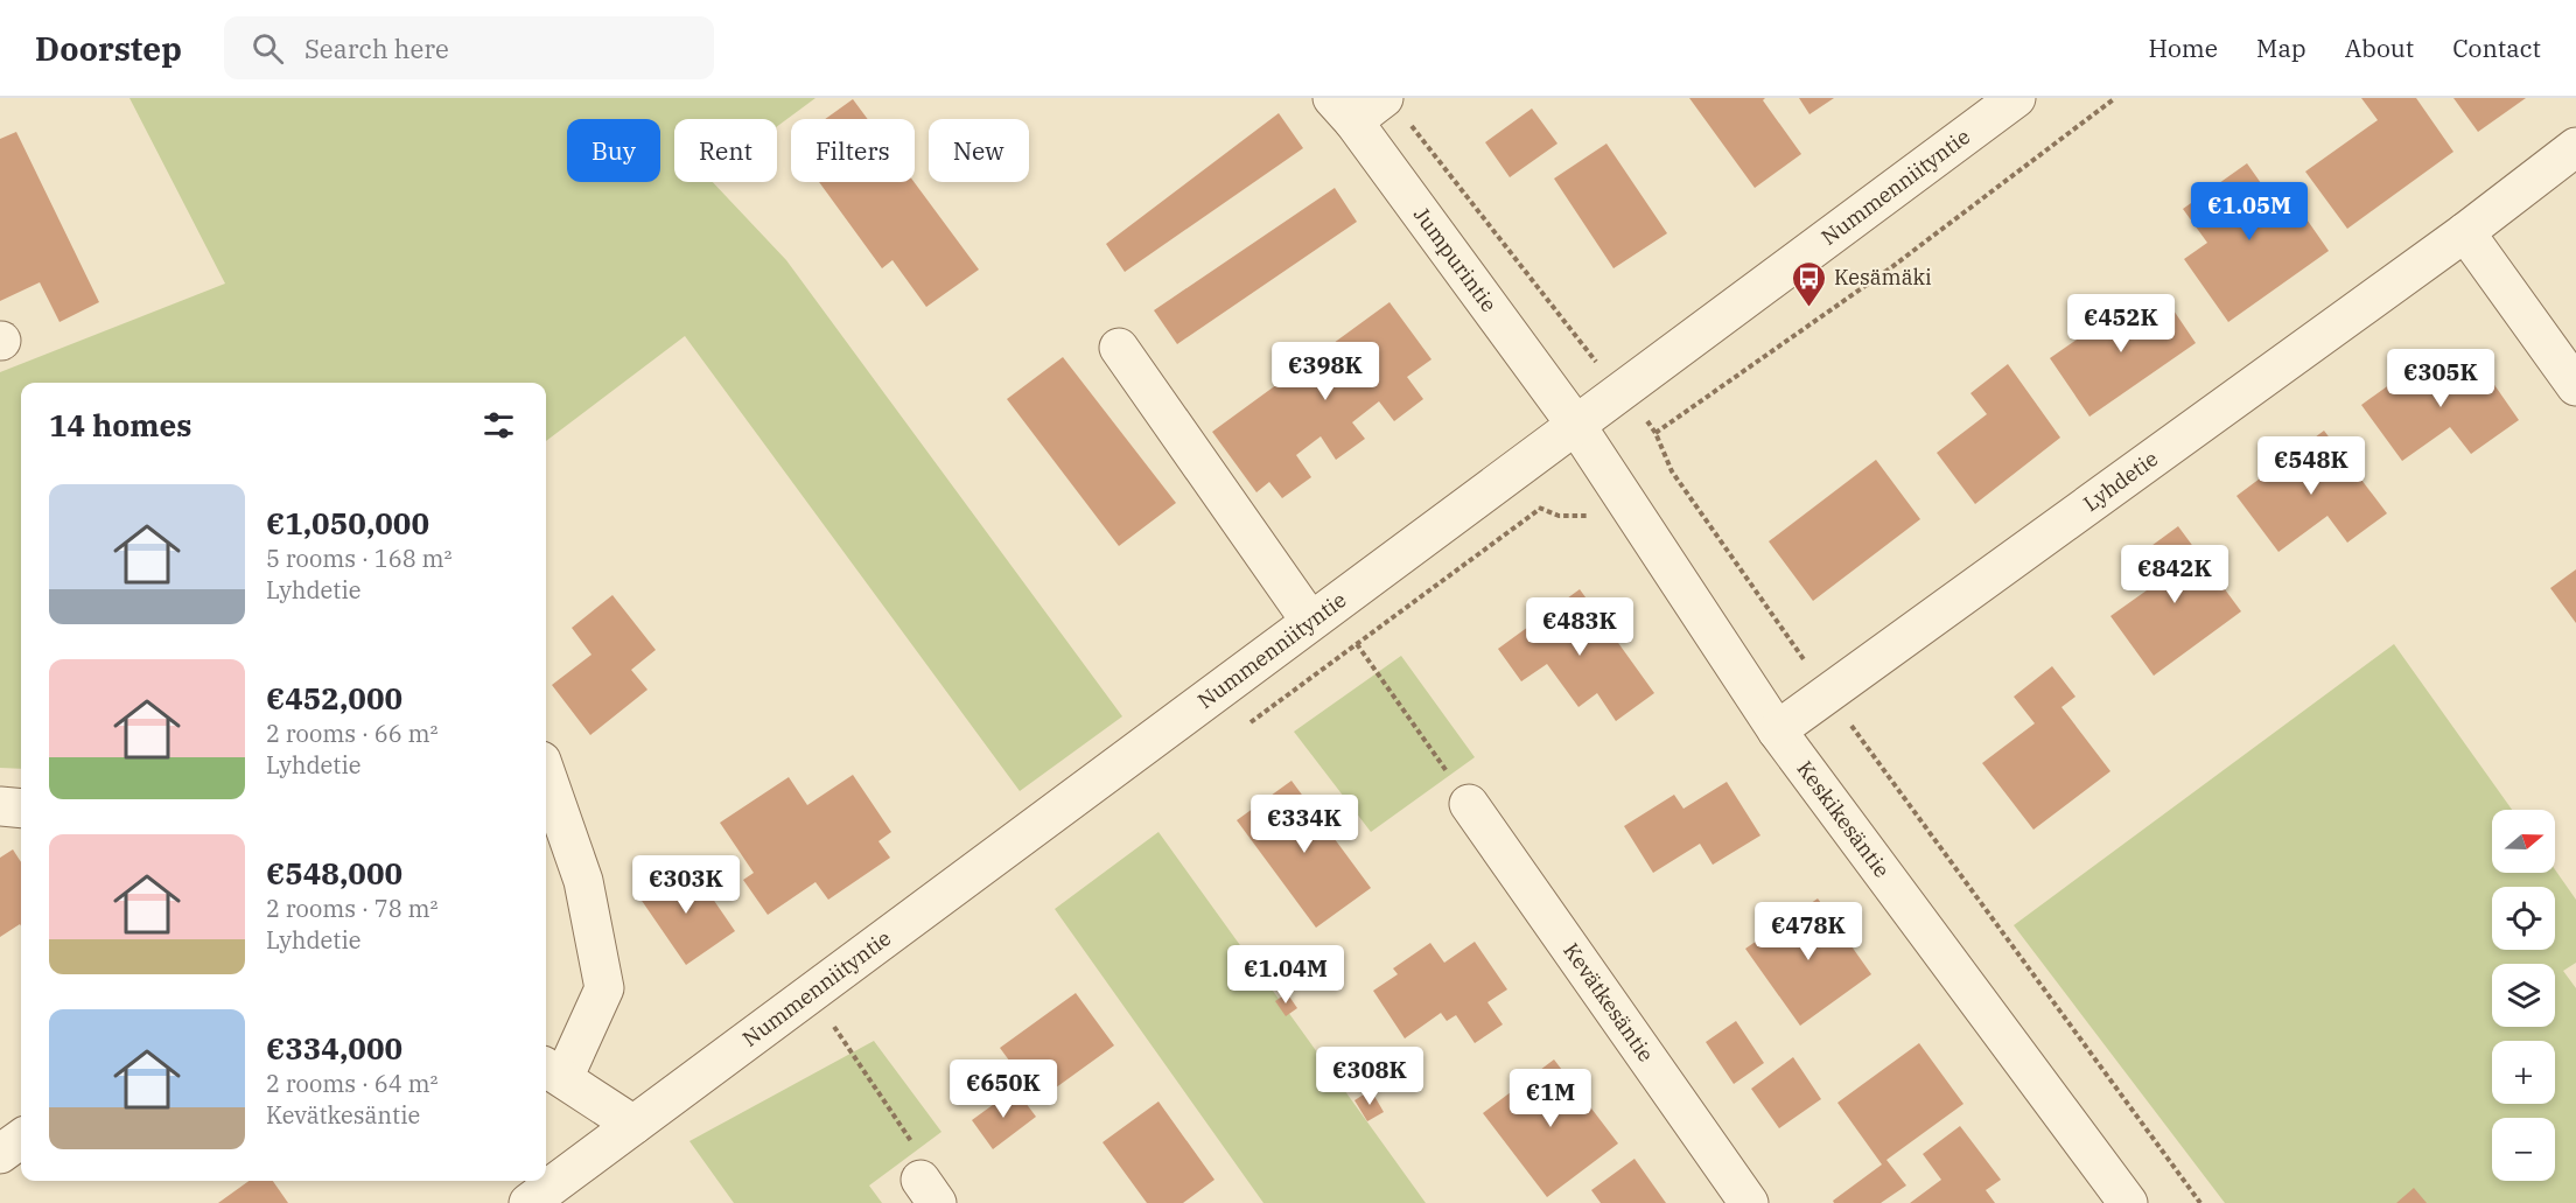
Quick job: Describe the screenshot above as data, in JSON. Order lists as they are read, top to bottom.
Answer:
{
  "streets": {
    "street": [
      "Nummenniityntie",
      "Jumpurintie",
      "Lyhdetie",
      "Keskikesäntie",
      "Kevätkesäntie"
    ]
  },
  "crossings": [
    ["Nummenniityntie", "Jumpurintie"],
    ["Nummenniityntie", "Keskikesäntie"],
    ["Jumpurintie", "Keskikesäntie"],
    ["Lyhdetie", "Keskikesäntie"]
  ],
  "places": {
    "bus stop": ["Kesämäki"]
  },
  "north": "right",
  "page": {
    "header": "Doorstep",
    "search": "Search here",
    "nav": [
      "Home",
      "Map",
      "About",
      "Contact"
    ],
    "chip": [
      "Buy",
      "Rent",
      "Filters",
      "New"
    ],
    "price": [
      "€1.05M",
      "€452K",
      "€398K",
      "€305K",
      "€548K",
      "€842K",
      "€483K",
      "€334K",
      "€303K",
      "€478K",
      "€1.04M",
      "€308K",
      "€650K",
      "€1M"
    ],
    "heading": "14 homes",
    "list": [
      {
        "name": "€1,050,000",
        "note": "5 rooms · 168 m² · Lyhdetie"
      },
      {
        "name": "€452,000",
        "note": "2 rooms · 66 m² · Lyhdetie"
      },
      {
        "name": "€548,000",
        "note": "2 rooms · 78 m² · Lyhdetie"
      },
      {
        "name": "€334,000",
        "note": "2 rooms · 64 m² · Kevätkesäntie"
      }
    ],
    "map_buttons": ["+", "−"]
  }
}
